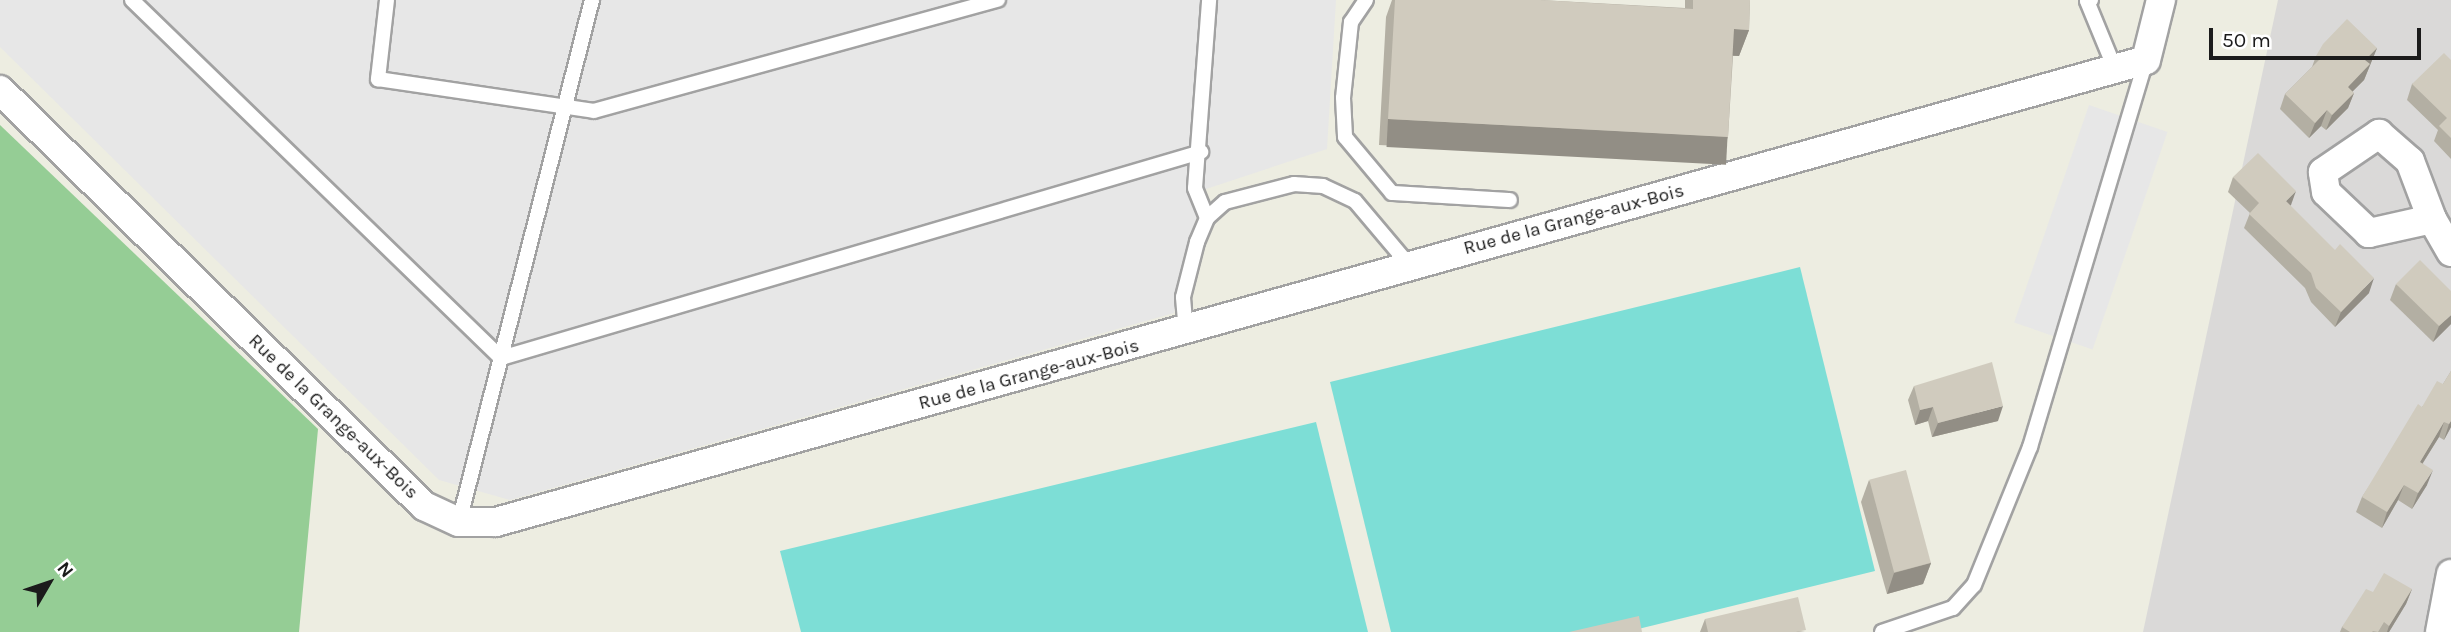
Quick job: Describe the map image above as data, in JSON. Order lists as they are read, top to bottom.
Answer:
{
  "streets": {
    "street": ["Rue de la Grange-aux-Bois"]
  },
  "scale_bar": "50 m",
  "north": "top right"
}
